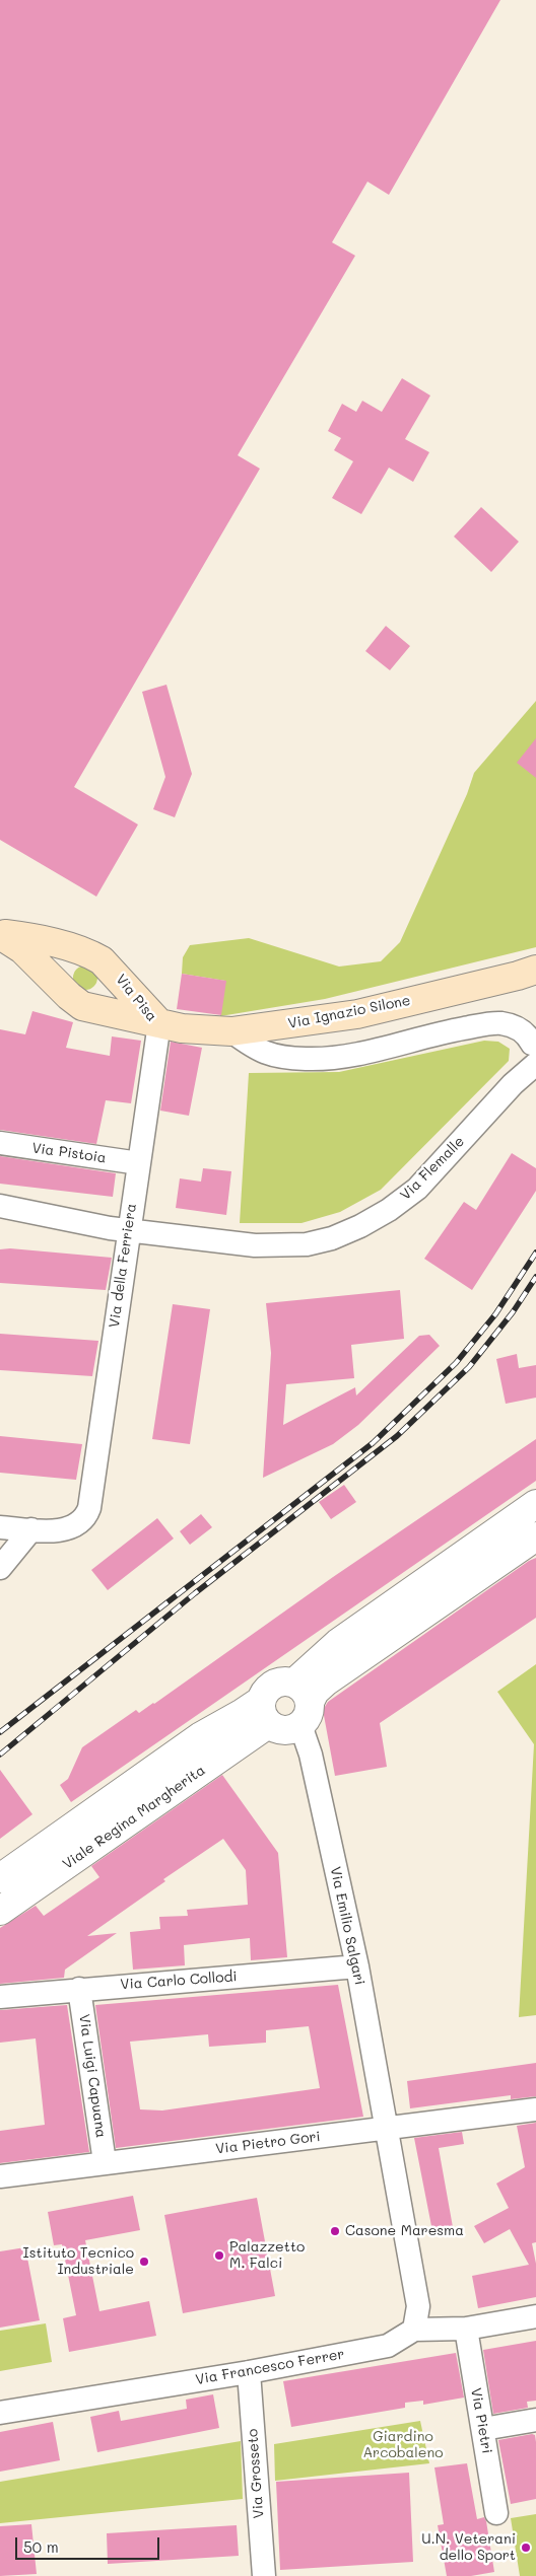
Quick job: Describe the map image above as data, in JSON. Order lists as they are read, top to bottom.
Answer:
{
  "streets": {
    "main road": ["Via Pisa", "Via Ignazio Silone"],
    "street": [
      "Via Pistoia",
      "Via Flemalle",
      "Via della Ferriera",
      "Viale Regina Margherita",
      "Via Emilio Salgari",
      "Via Carlo Collodi",
      "Via Luigi Capuana",
      "Via Pietro Gori",
      "Via Francesco Ferrer",
      "Via Pietri",
      "Via Grosseto"
    ]
  },
  "crossings": [
    ["Via Pisa", "Via Ignazio Silone"],
    ["Via Pisa", "Via della Ferriera"],
    ["Via Ignazio Silone", "Via della Ferriera"],
    ["Via Pistoia", "Via della Ferriera"],
    ["Via Flemalle", "Via della Ferriera"],
    ["Viale Regina Margherita", "Via Emilio Salgari"],
    ["Via Emilio Salgari", "Via Carlo Collodi"],
    ["Via Emilio Salgari", "Via Pietro Gori"],
    ["Via Emilio Salgari", "Via Francesco Ferrer"],
    ["Via Carlo Collodi", "Via Luigi Capuana"],
    ["Via Luigi Capuana", "Via Pietro Gori"],
    ["Via Francesco Ferrer", "Via Grosseto"]
  ],
  "parks": ["Giardino Arcobaleno"],
  "places": [
    "Casone Maresma",
    "Palazzetto M. Falci",
    "Istituto Tecnico Industriale",
    "U.N. Veterani dello Sport"
  ],
  "scale_bar": "50 m"
}
